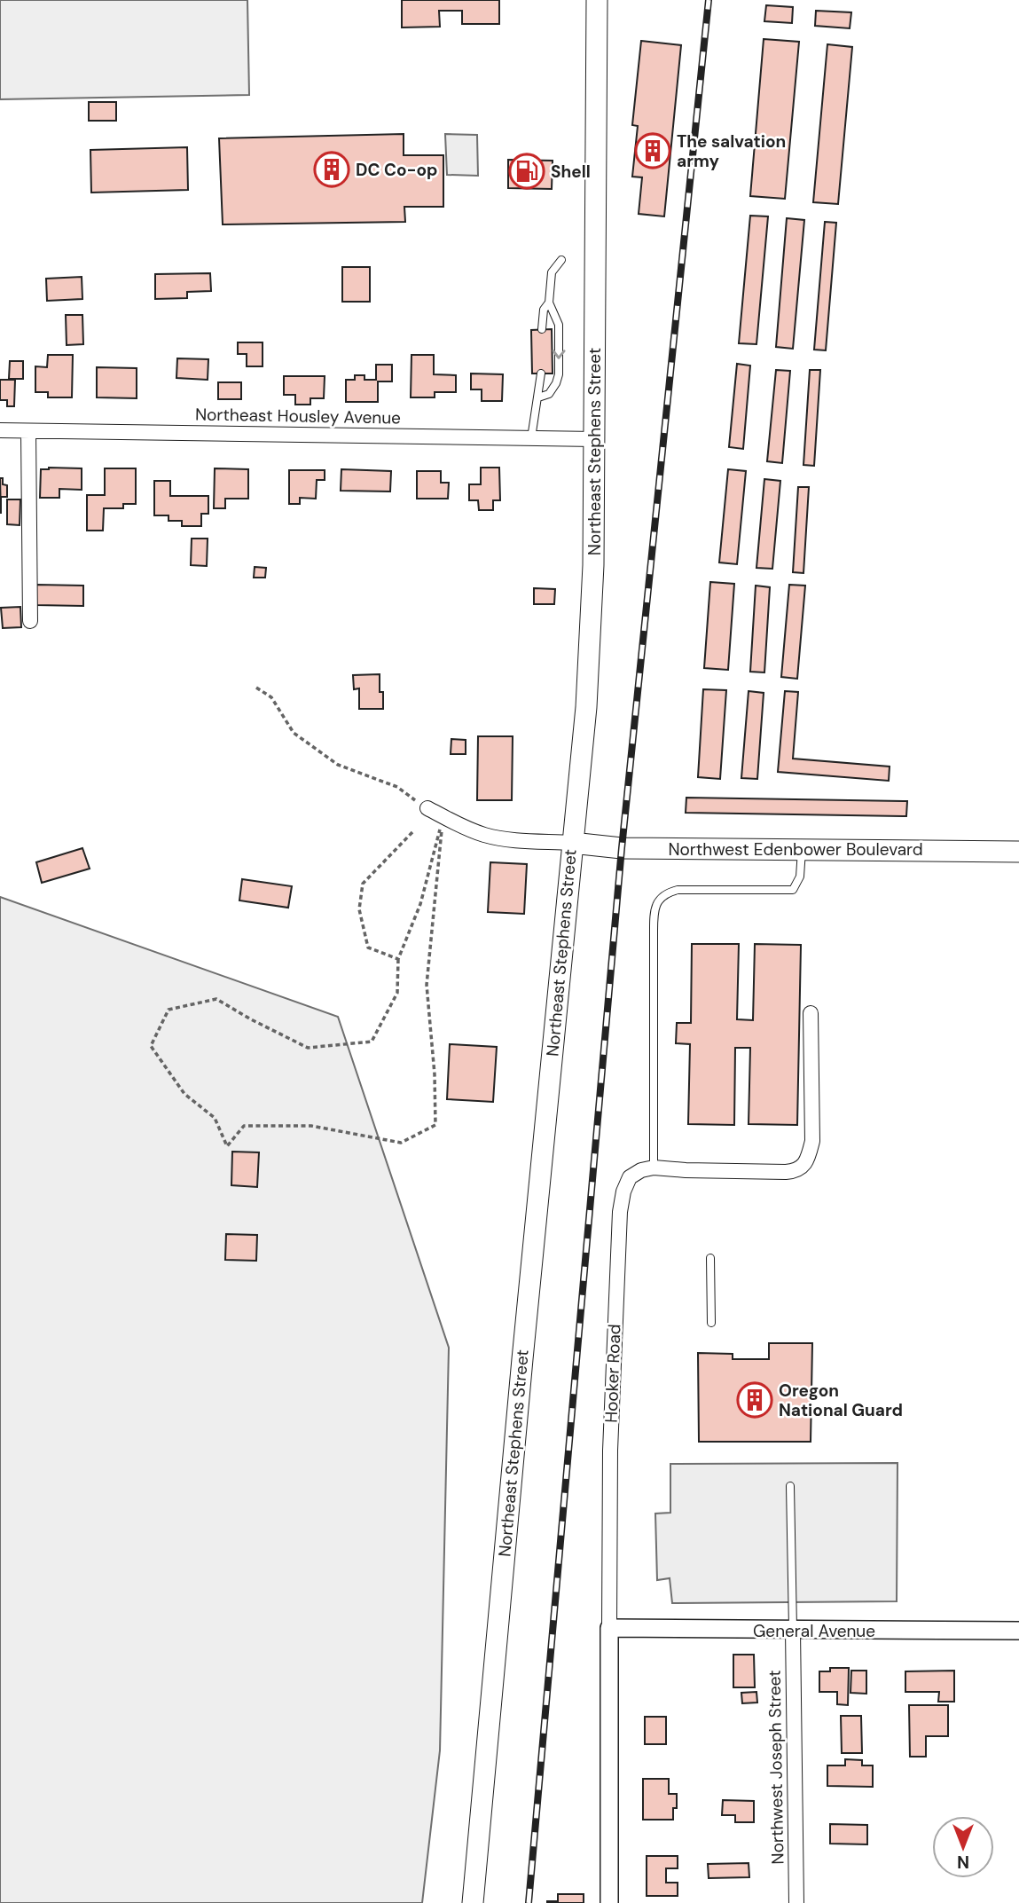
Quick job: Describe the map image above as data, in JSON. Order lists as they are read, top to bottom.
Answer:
{
  "streets": {
    "main road": ["Northeast Stephens Street", "Northwest Edenbower Boulevard"],
    "street": [
      "Northeast Housley Avenue",
      "Hooker Road",
      "General Avenue",
      "Northwest Joseph Street"
    ]
  },
  "crossings": [
    ["Northeast Housley Avenue", "Northeast Stephens Street"],
    ["Northeast Stephens Street", "Northwest Edenbower Boulevard"],
    ["Hooker Road", "General Avenue"],
    ["General Avenue", "Northwest Joseph Street"]
  ],
  "places": {
    "building": ["The salvation army", "DC Co-op", "Oregon National Guard"],
    "fuel station": ["Shell"]
  },
  "north": "bottom"
}
